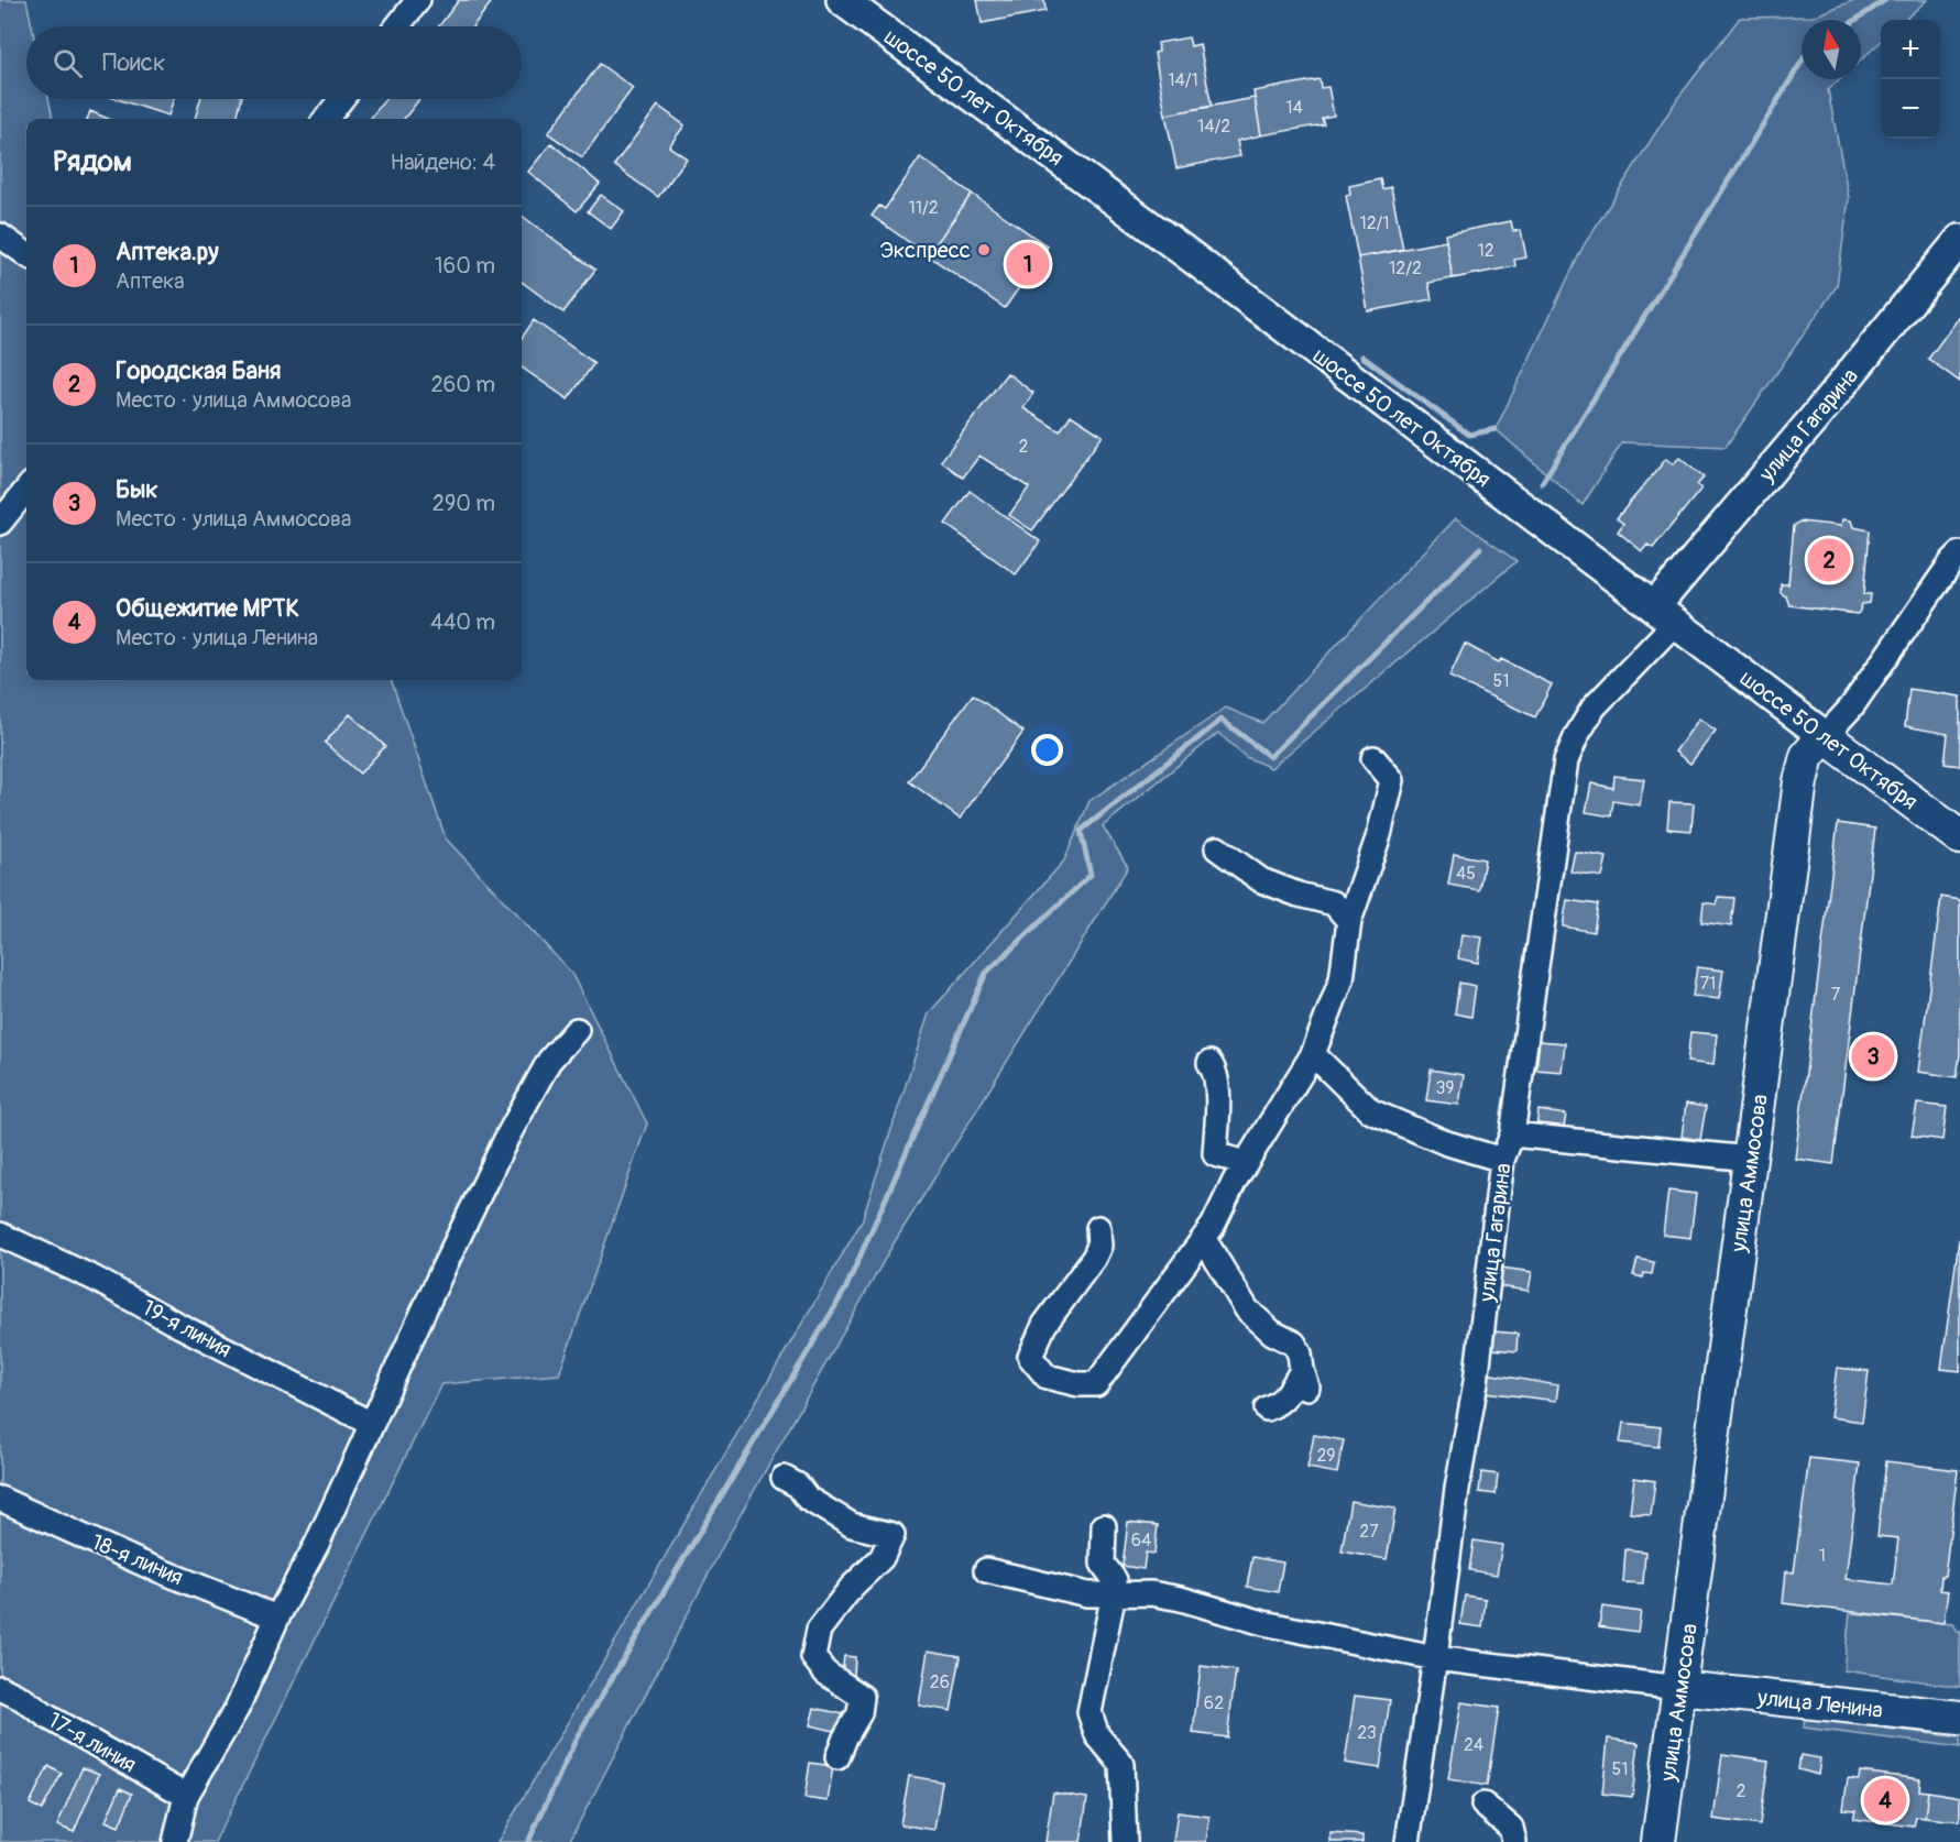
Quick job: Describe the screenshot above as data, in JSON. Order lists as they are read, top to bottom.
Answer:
{
  "streets": {
    "main road": ["шоссе 50 лет Октября", "улица Аммосова", "улица Ленина"],
    "street": [
      "улица Гагарина",
      "19-я линия",
      "18-я линия",
      "17-я линия"
    ]
  },
  "crossings": [
    ["шоссе 50 лет Октября", "улица Гагарина"],
    ["шоссе 50 лет Октября", "улица Аммосова"],
    ["улица Аммосова", "улица Ленина"]
  ],
  "places": ["Экспресс"],
  "house_numbers": [
    "14/1",
    "14",
    "14/2",
    "11/2",
    "12/1",
    "12",
    "12/2",
    "2",
    "51",
    "45",
    "71",
    "7",
    "39",
    "29",
    "27",
    "64",
    "1",
    "26",
    "62",
    "23",
    "24",
    "51",
    "2"
  ],
  "north": "top",
  "page": {
    "map_buttons": ["+", "−"],
    "search": "Поиск",
    "heading": ["Рядом", "Найдено: 4"],
    "list": [
      {
        "mark": "1",
        "name": "Аптека.ру",
        "note": "Аптека",
        "value": "160 m"
      },
      {
        "mark": "2",
        "name": "Городская Баня",
        "note": "Место · улица Аммосова",
        "value": "260 m"
      },
      {
        "mark": "3",
        "name": "Бык",
        "note": "Место · улица Аммосова",
        "value": "290 m"
      },
      {
        "mark": "4",
        "name": "Общежитие МРТК",
        "note": "Место · улица Ленина",
        "value": "440 m"
      }
    ],
    "pins": [
      "1",
      "2",
      "3",
      "4"
    ]
  }
}
